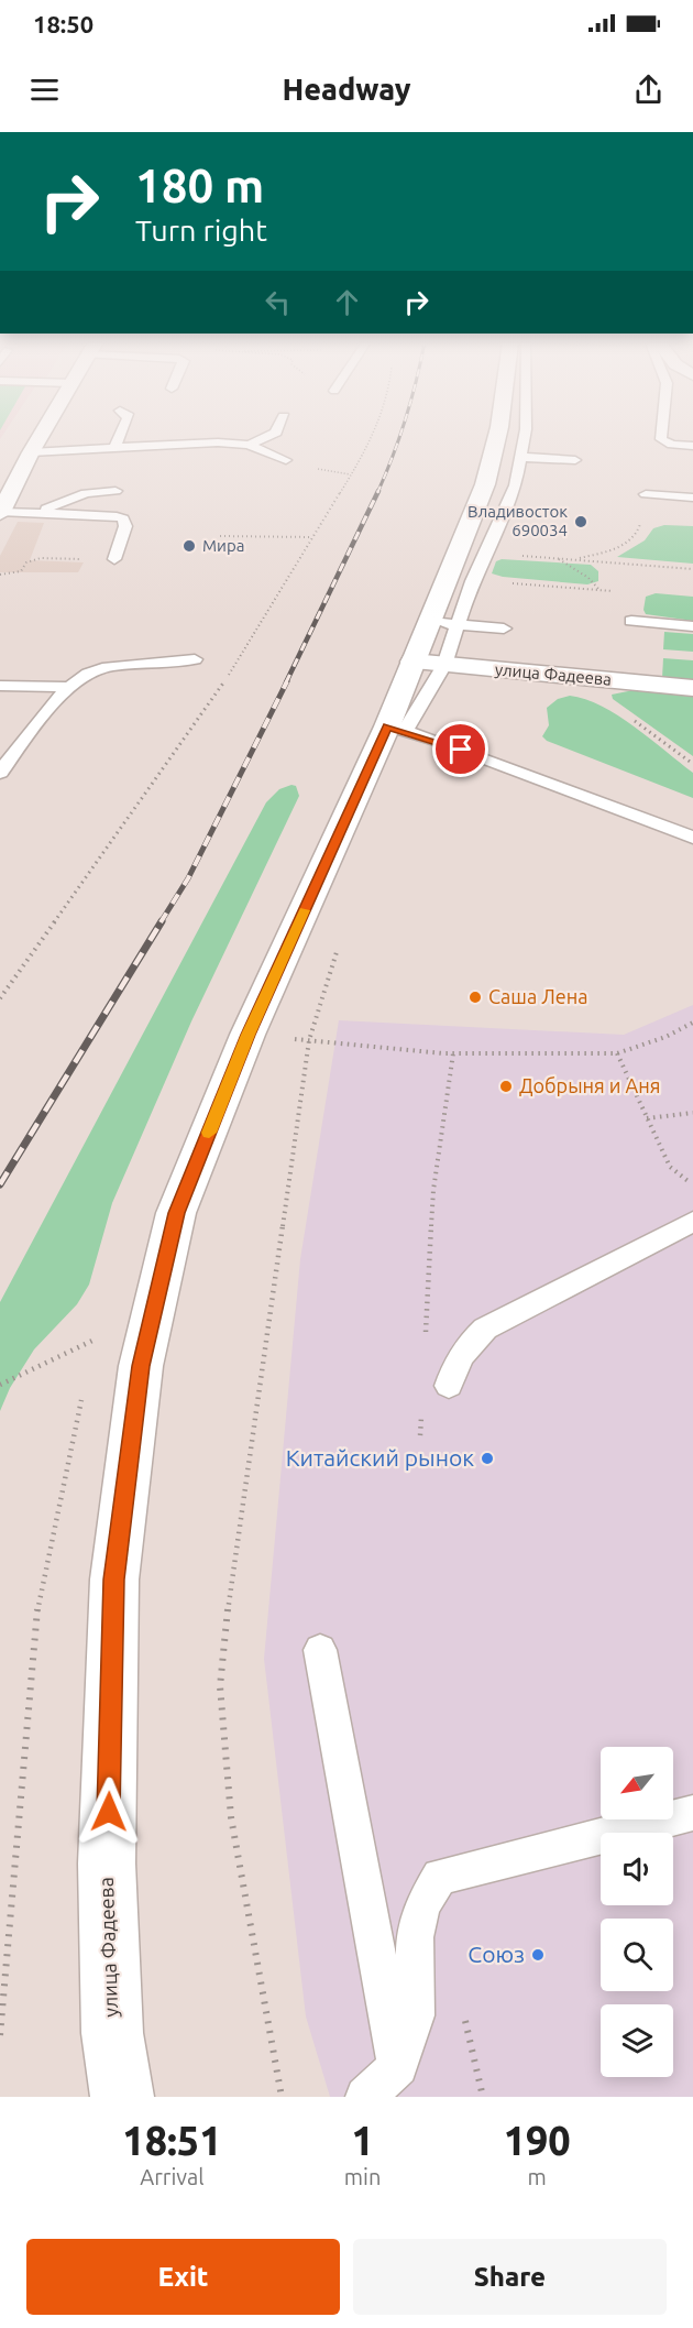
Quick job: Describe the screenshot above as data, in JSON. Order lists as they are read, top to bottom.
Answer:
{
  "streets": {
    "main road": ["улица Фадеева"]
  },
  "places": [
    "Владивосток 690034",
    "Мира",
    "Саша Лена",
    "Добрыня и Аня",
    "Китайский рынок",
    "Союз"
  ],
  "north": "bottom left",
  "page": {
    "status": "18:50",
    "header": "Headway",
    "turn": ["180 m", "Turn right"],
    "eta": [
      "18:51",
      "Arrival",
      "1",
      "min",
      "190",
      "m"
    ],
    "buttons": ["Exit", "Share"]
  }
}
